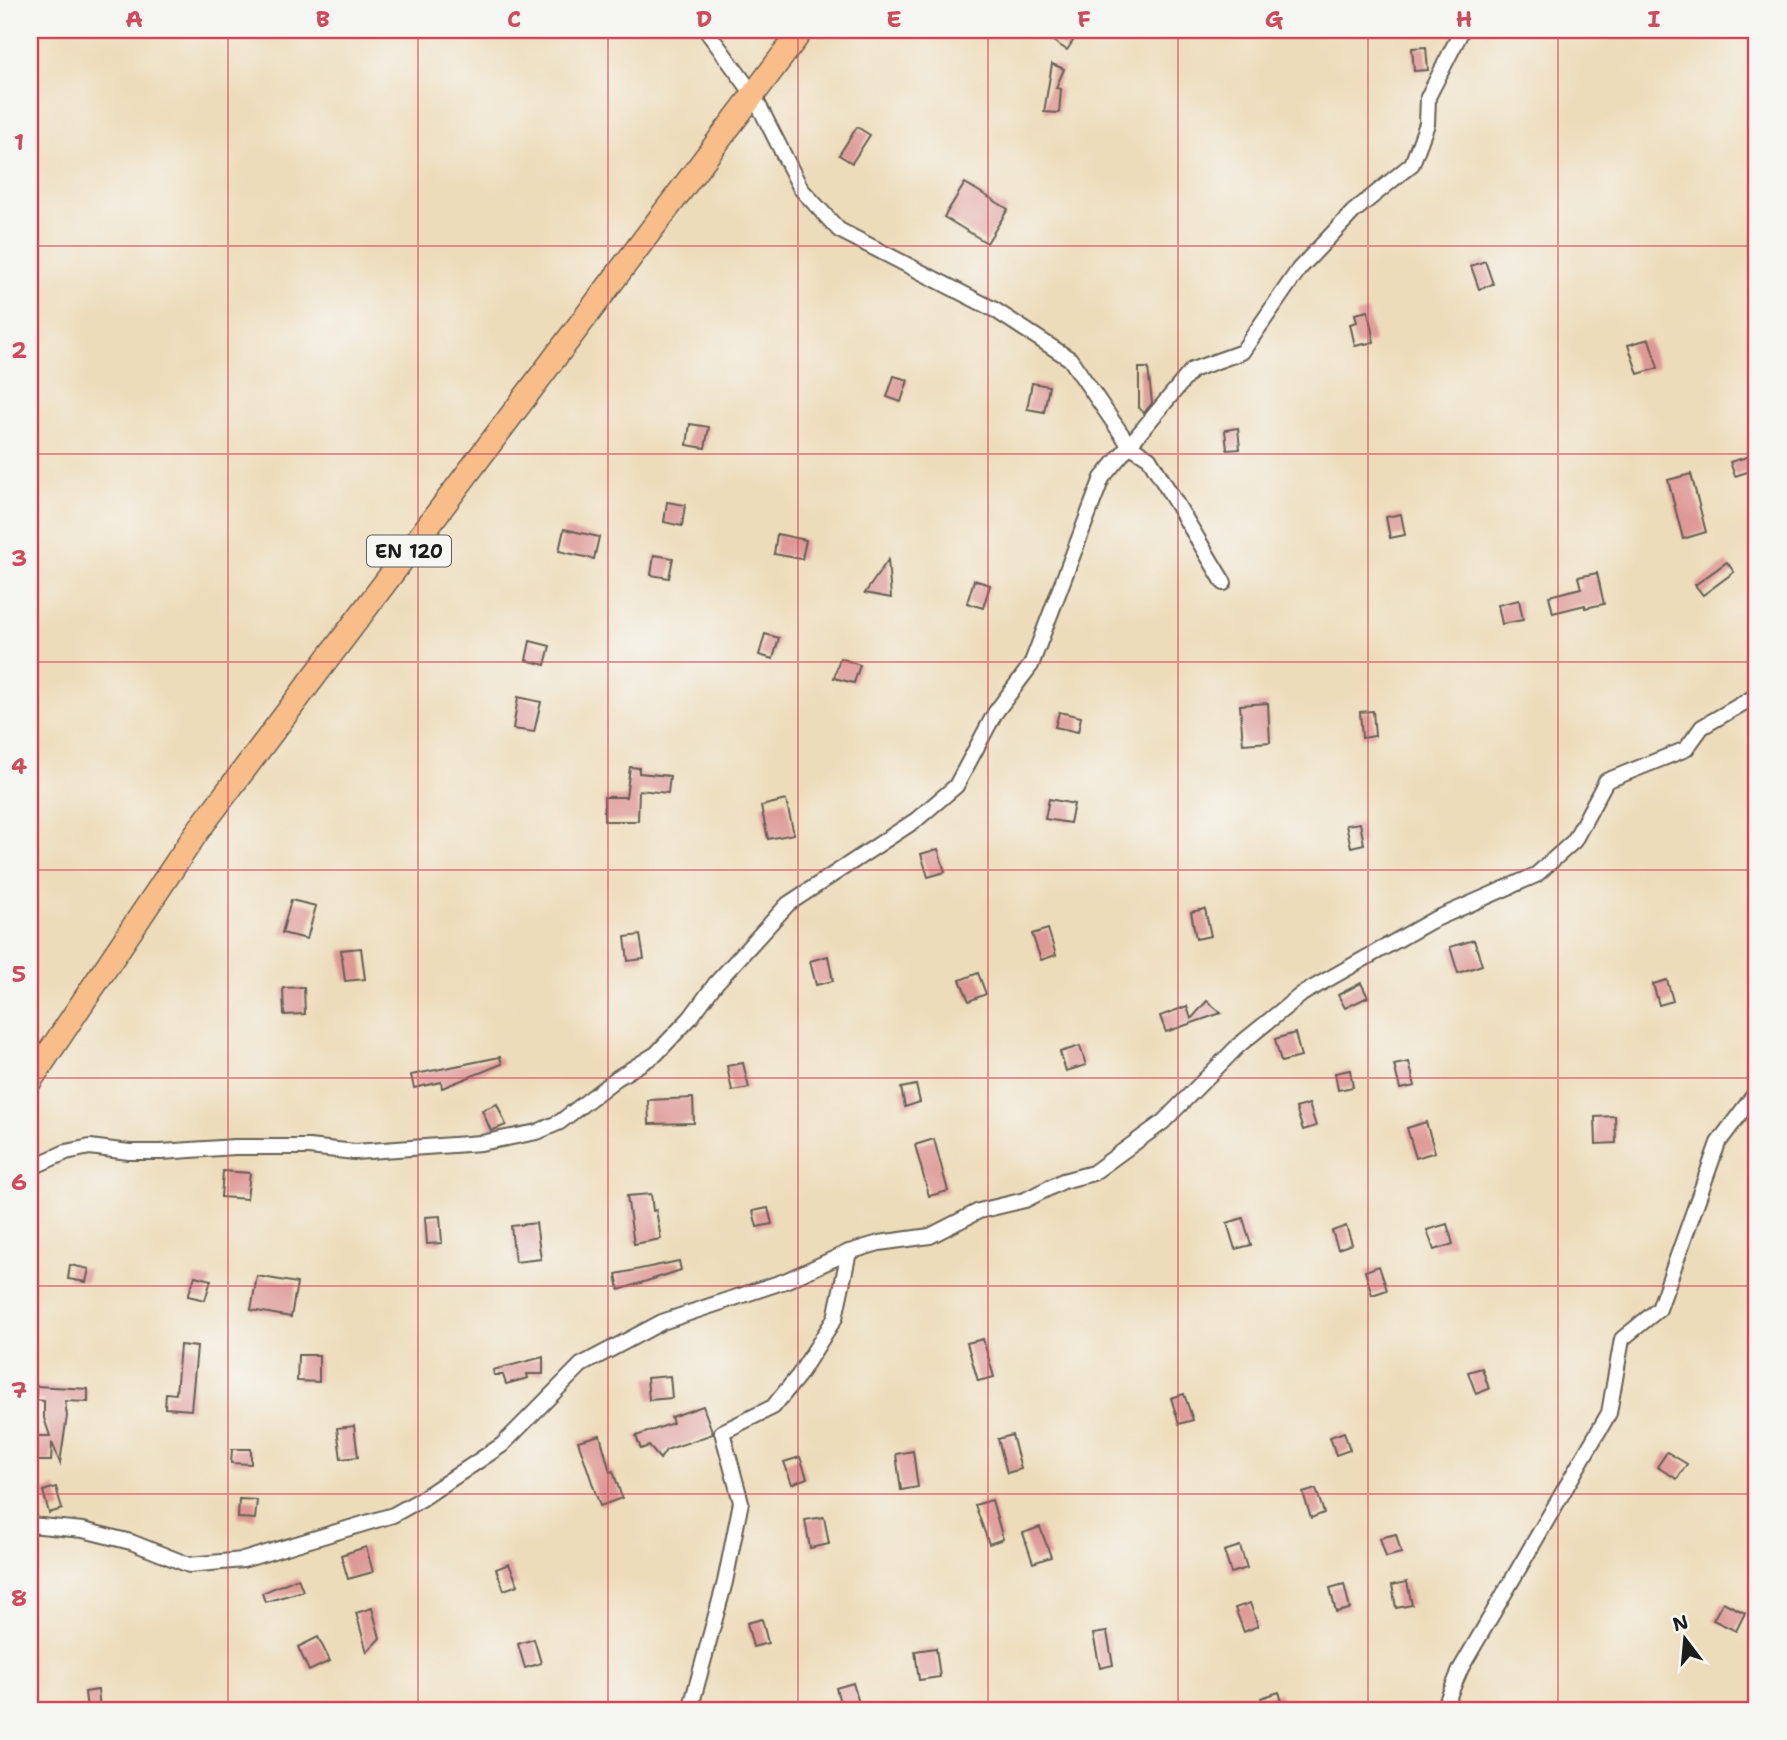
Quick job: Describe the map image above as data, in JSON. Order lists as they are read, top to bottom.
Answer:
{
  "streets": {
    "main road": ["EN 120"]
  },
  "north": "top",
  "grid": {
    "columns": [
      "A",
      "B",
      "C",
      "D",
      "E",
      "F",
      "G",
      "H",
      "I"
    ],
    "rows": [
      "1",
      "2",
      "3",
      "4",
      "5",
      "6",
      "7",
      "8"
    ]
  }
}
